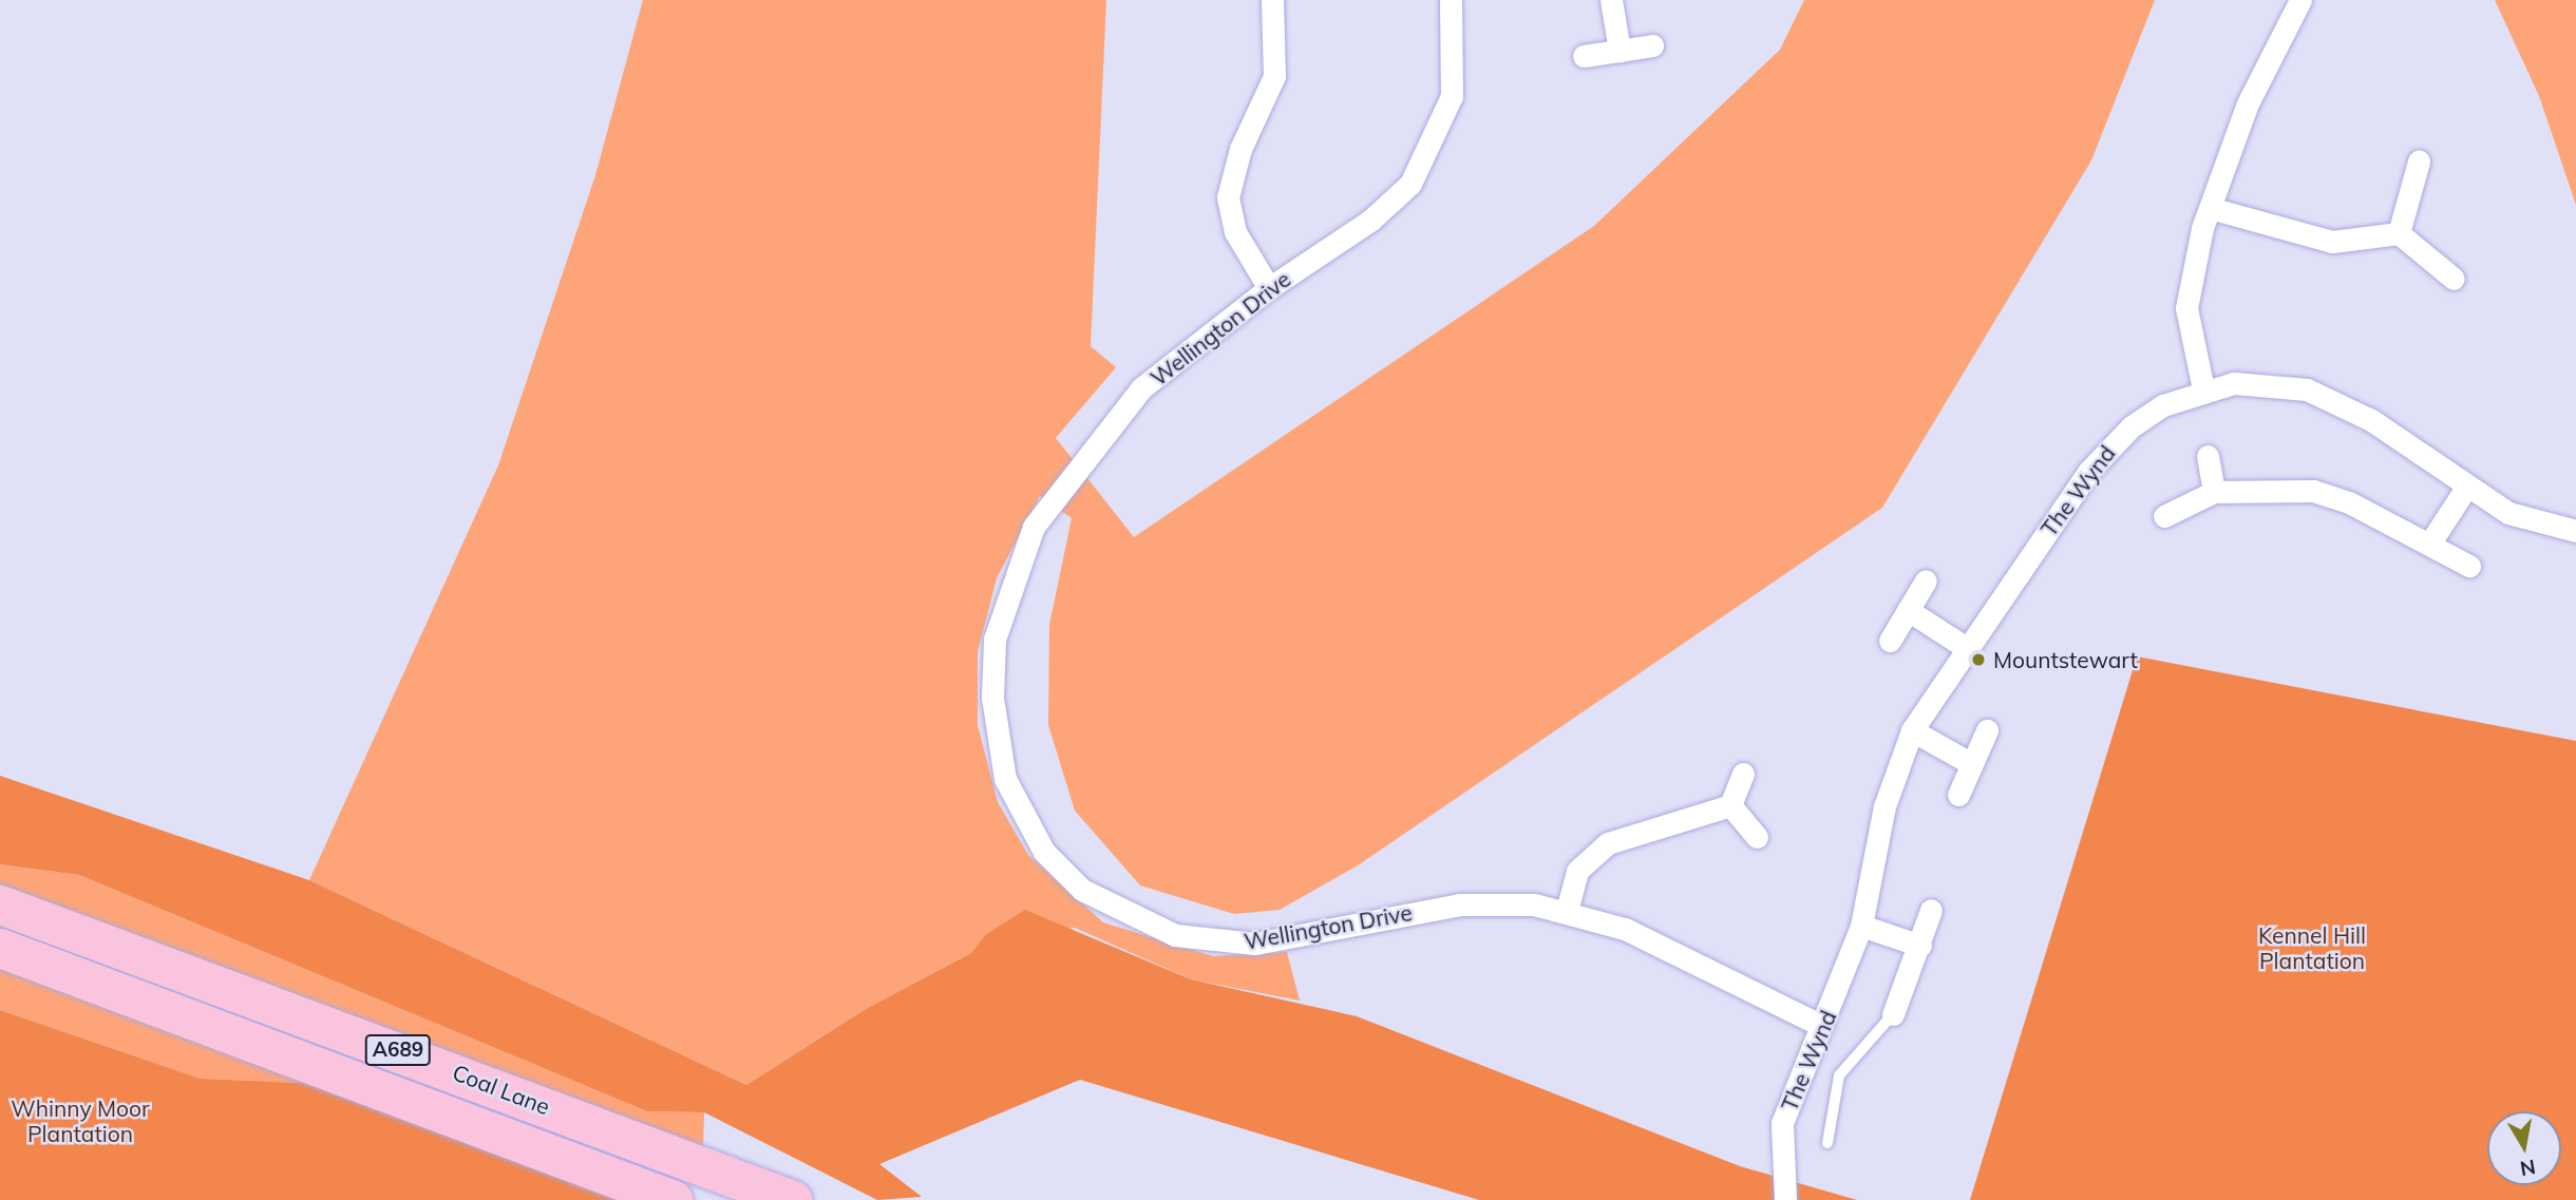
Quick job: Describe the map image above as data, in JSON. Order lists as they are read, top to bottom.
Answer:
{
  "streets": {
    "highway": ["A689", "Coal Lane"],
    "street": ["Wellington Drive", "The Wynd"]
  },
  "crossings": [
    ["Wellington Drive", "The Wynd"]
  ],
  "parks": ["Kennel Hill Plantation", "Whinny Moor Plantation"],
  "places": ["Mountstewart"],
  "north": "bottom"
}
